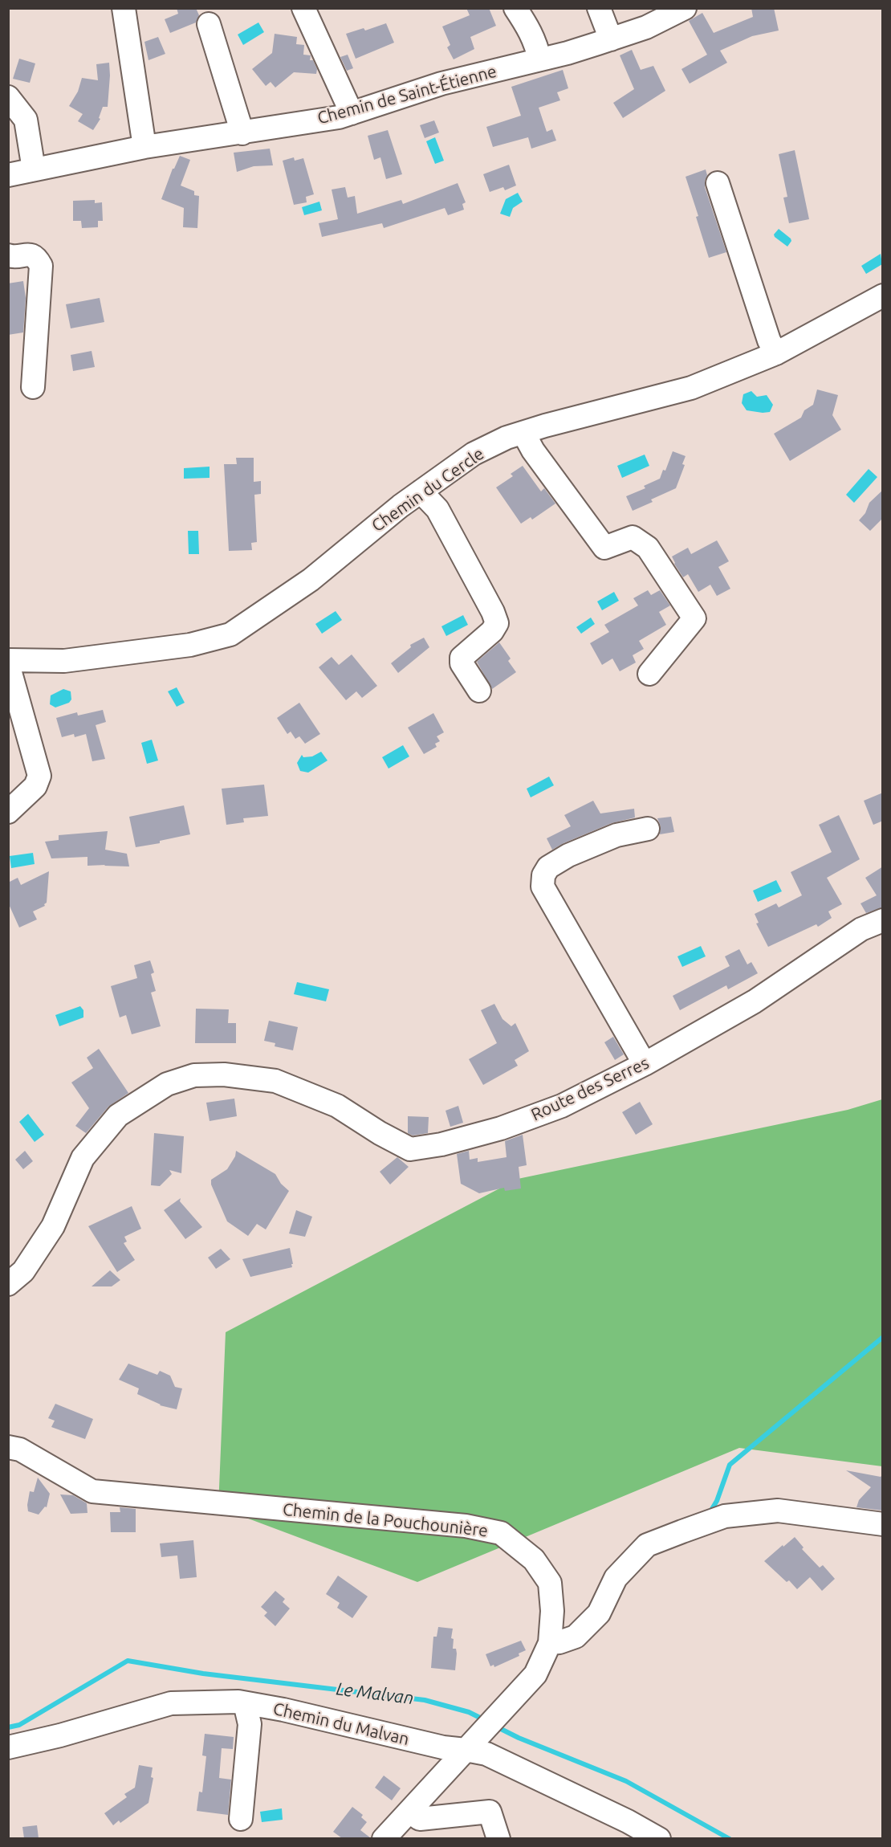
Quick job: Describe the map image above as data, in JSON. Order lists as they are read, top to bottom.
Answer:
{
  "streets": {
    "street": [
      "Chemin de Saint-Étienne",
      "Chemin du Cercle",
      "Route des Serres",
      "Chemin de la Pouchounière",
      "Chemin du Malvan"
    ]
  },
  "crossings": [
    ["Chemin de la Pouchounière", "Chemin du Malvan"]
  ],
  "water": ["Le Malvan"]
}
